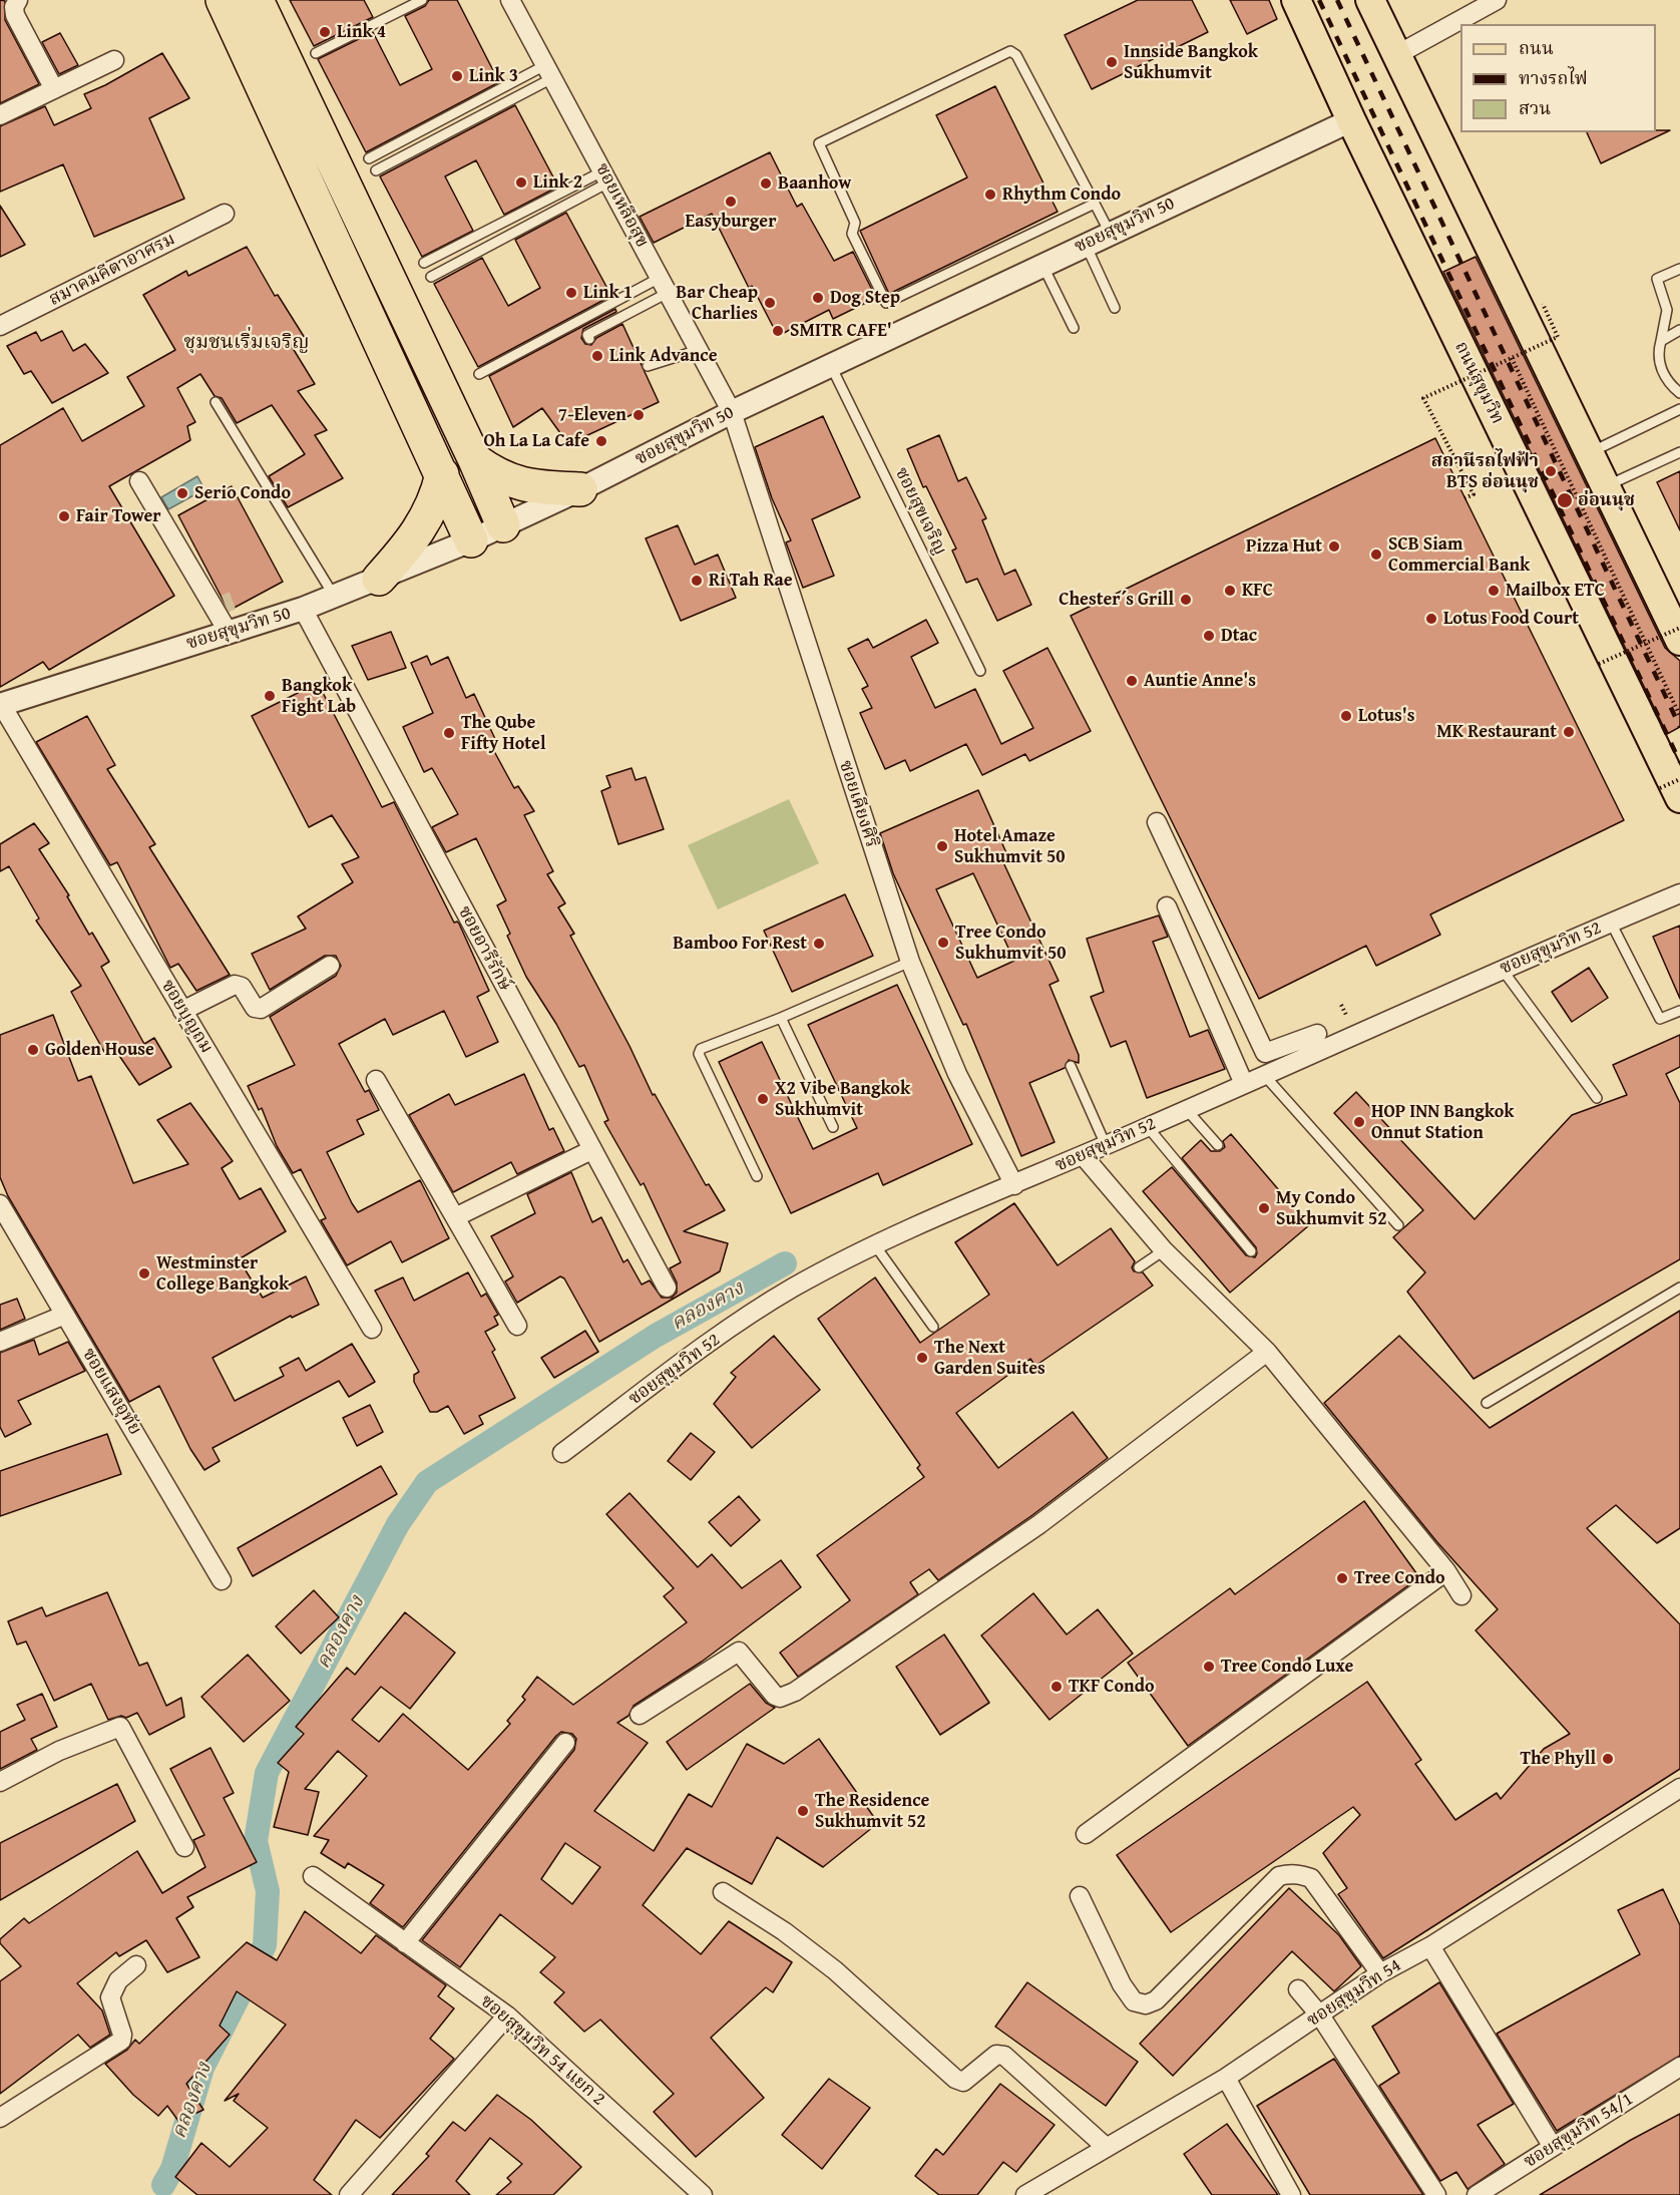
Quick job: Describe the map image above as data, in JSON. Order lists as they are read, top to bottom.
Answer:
{
  "streets": {
    "main road": ["ถนนสุขุมวิท"],
    "street": [
      "ซอยเหลือสุข",
      "ซอยสุขุมวิท 50",
      "สมาคมคีตาอาศรม",
      "ซอยเคียงศิริ",
      "ซอยอารีรักษ์",
      "ซอยสุขุมวิท 52",
      "ซอยบุญถม",
      "ซอยแสงอุทัย",
      "ซอยสุขุมวิท 54",
      "ซอยสุขุมวิท 54 แยก 2",
      "ซอยสุขุมวิท 54/1"
    ],
    "lane": ["ซอยสุขเจริญ"]
  },
  "crossings": [
    ["ซอยเหลือสุข", "ซอยสุขุมวิท 50"],
    ["ซอยเหลือสุข", "ซอยเคียงศิริ"],
    ["ซอยสุขุมวิท 50", "ถนนสุขุมวิท"],
    ["ซอยสุขุมวิท 50", "ซอยสุขเจริญ"],
    ["ซอยสุขุมวิท 50", "ซอยเคียงศิริ"],
    ["ซอยสุขุมวิท 50", "ซอยอารีรักษ์"],
    ["ซอยสุขุมวิท 50", "ซอยบุญถม"],
    ["ซอยเคียงศิริ", "ซอยสุขุมวิท 52"]
  ],
  "districts": ["ชุมชนเริ่มเจริญ"],
  "water": ["คลองคาง"],
  "places": [
    "Link 4",
    "Innside Bangkok Sukhumvit",
    "Link 3",
    "Link 2",
    "Baanhow",
    "Rhythm Condo",
    "Easyburger",
    "Link 1",
    "Dog Step",
    "Bar Cheap Charlies",
    "SMITR CAFE'",
    "Link Advance",
    "7-Eleven",
    "Oh La La Cafe",
    "สถานีรถไฟฟ้า BTS อ่อนนุช",
    "Serio Condo",
    "อ่อนนุช",
    "Fair Tower",
    "Pizza Hut",
    "SCB Siam Commercial Bank",
    "Ri Tah Rae",
    "KFC",
    "Mailbox ETC",
    "Chester´s Grill",
    "Lotus Food Court",
    "Dtac",
    "Auntie Anne's",
    "Bangkok Fight Lab",
    "Lotus's",
    "MK Restaurant",
    "The Qube Fifty Hotel",
    "Hotel Amaze Sukhumvit 50",
    "Tree Condo Sukhumvit 50",
    "Bamboo For Rest",
    "Golden House",
    "X2 Vibe Bangkok Sukhumvit",
    "HOP INN Bangkok Onnut Station",
    "My Condo Sukhumvit 52",
    "Westminster College Bangkok",
    "The Next Garden Suites",
    "Tree Condo",
    "Tree Condo Luxe",
    "TKF Condo",
    "The Phyll",
    "The Residence Sukhumvit 52"
  ],
  "legend": ["ถนน", "ทางรถไฟ", "สวน"]
}
